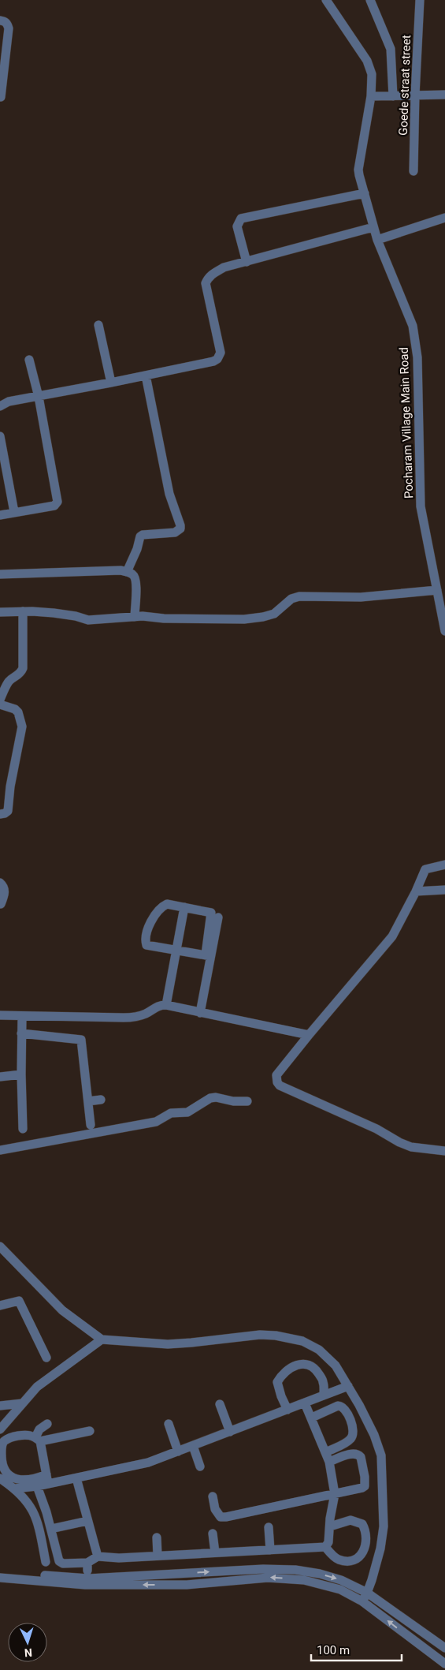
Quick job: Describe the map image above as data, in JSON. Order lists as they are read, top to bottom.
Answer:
{
  "streets": {
    "street": ["Goede straat street", "Pocharam Village Main Road"]
  },
  "scale_bar": "100 m",
  "north": "bottom"
}
